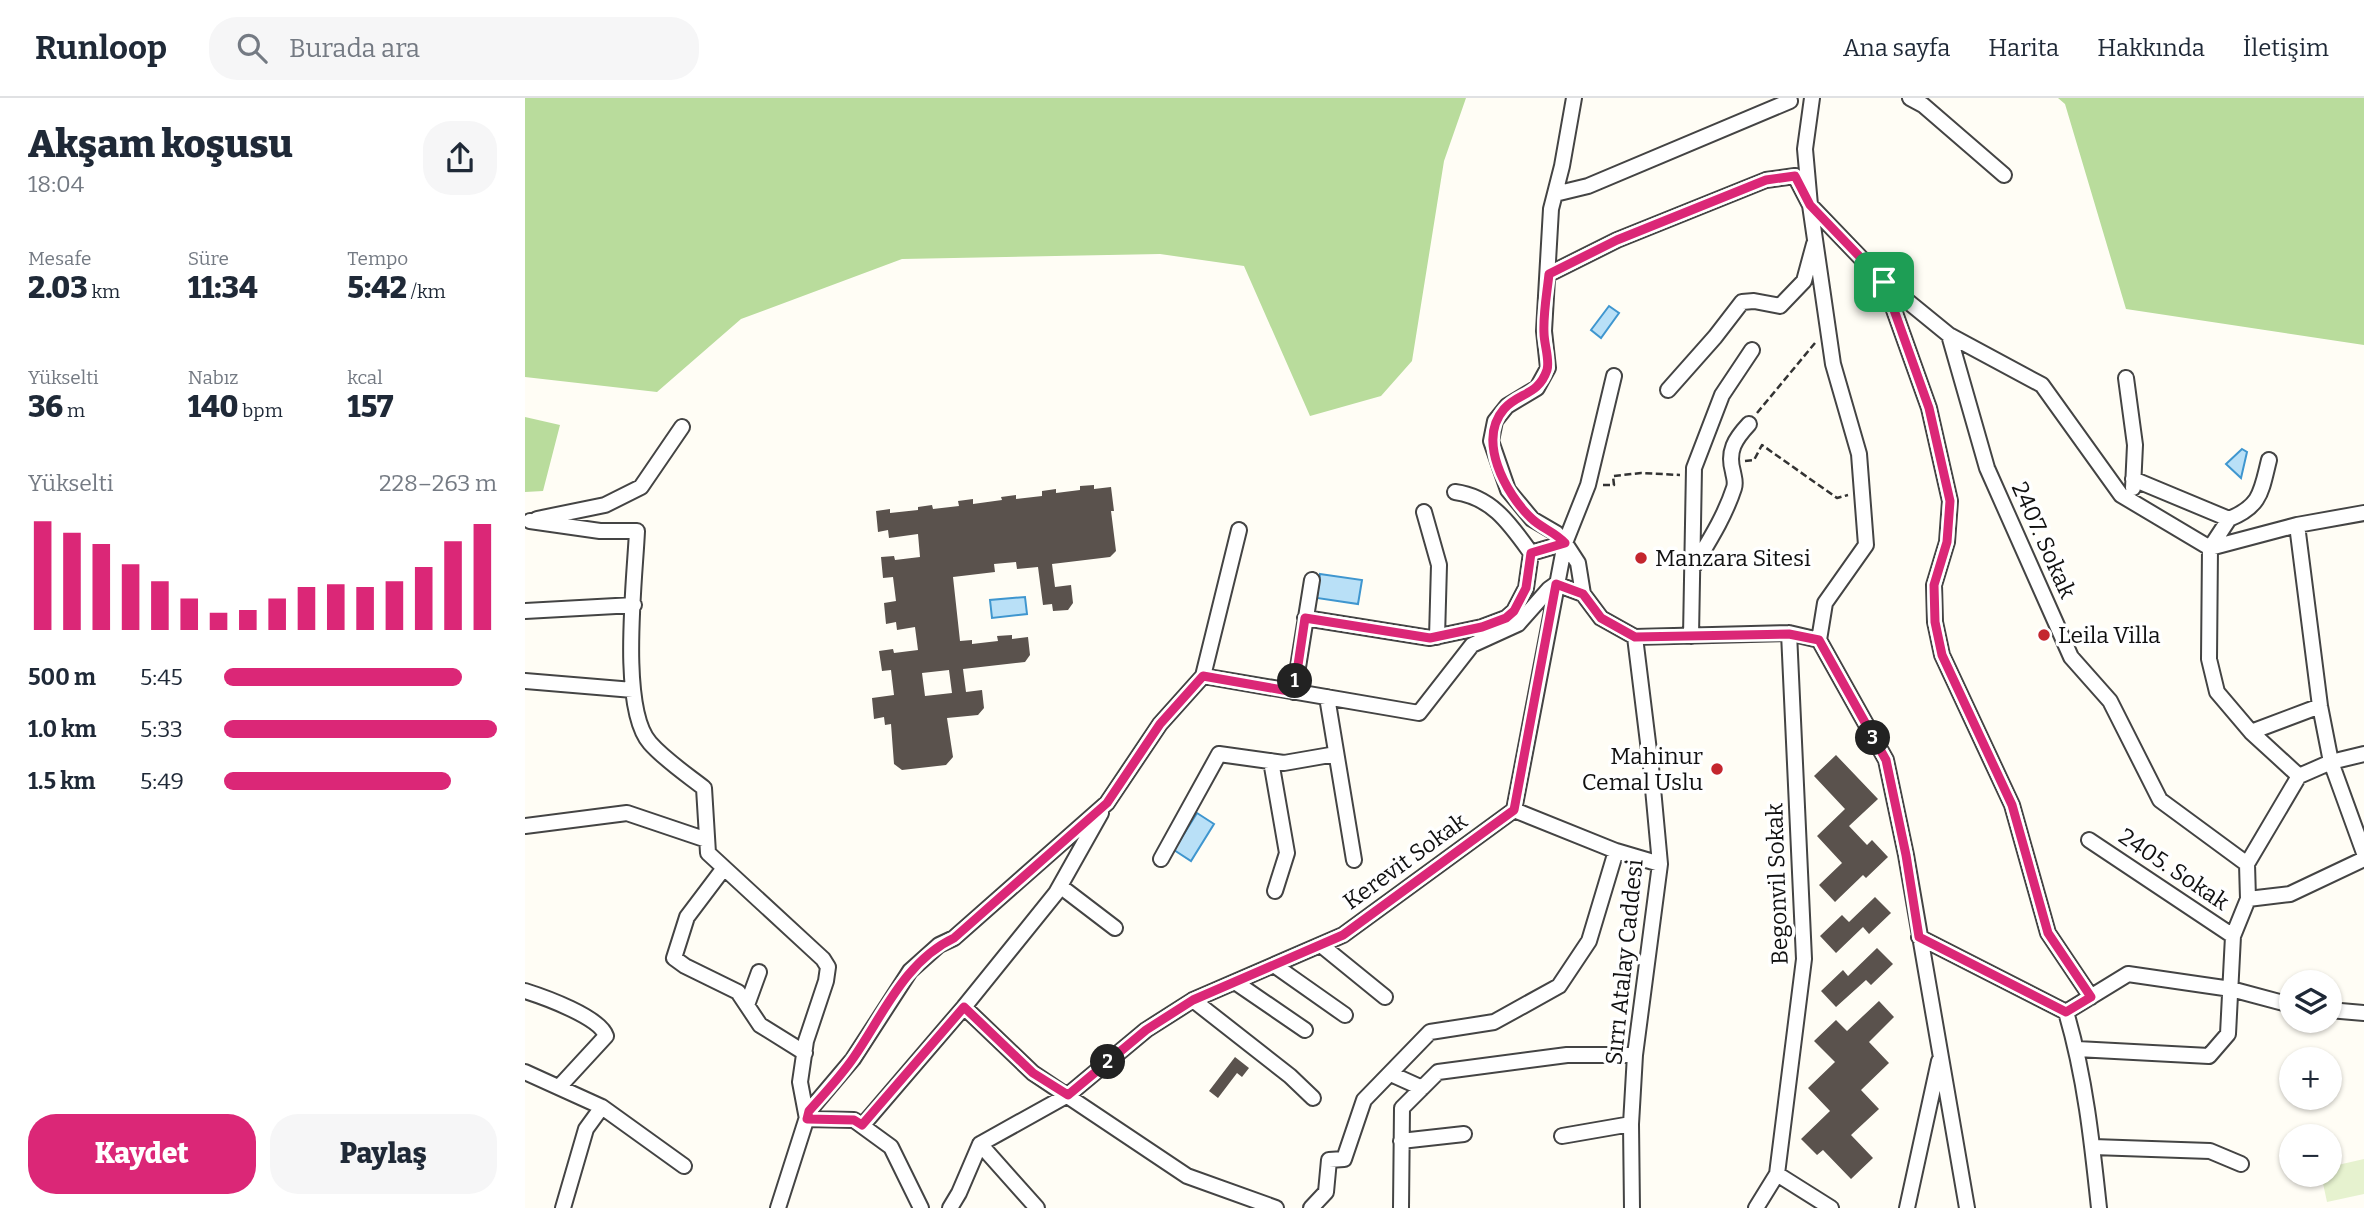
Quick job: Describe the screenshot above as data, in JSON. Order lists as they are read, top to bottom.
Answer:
{
  "streets": {
    "street": [
      "2407. Sokak",
      "Kerevit Sokak",
      "2405. Sokak",
      "Begonvil Sokak",
      "Sırrı Atalay Caddesi"
    ]
  },
  "places": ["Manzara Sitesi", "Leila Villa", "Mahinur Cemal Uslu"],
  "page": {
    "header": "Runloop",
    "search": "Burada ara",
    "nav": [
      "Ana sayfa",
      "Harita",
      "Hakkında",
      "İletişim"
    ],
    "heading": ["Akşam koşusu", "18:04"],
    "stats": [
      ["Mesafe", "2.03 km"],
      ["Süre", "11:34"],
      ["Tempo", "5:42 /km"],
      ["Yükselti", "36 m"],
      ["Nabız", "140 bpm"],
      ["kcal", "157"]
    ],
    "chart": ["Yükselti", "228–263 m"],
    "list": [
      {
        "name": "500 m",
        "note": "5:45"
      },
      {
        "name": "1.0 km",
        "note": "5:33"
      },
      {
        "name": "1.5 km",
        "note": "5:49"
      }
    ],
    "pins": ["1", "3", "2"],
    "map_buttons": ["+", "−"],
    "buttons": ["Kaydet", "Paylaş"]
  }
}
